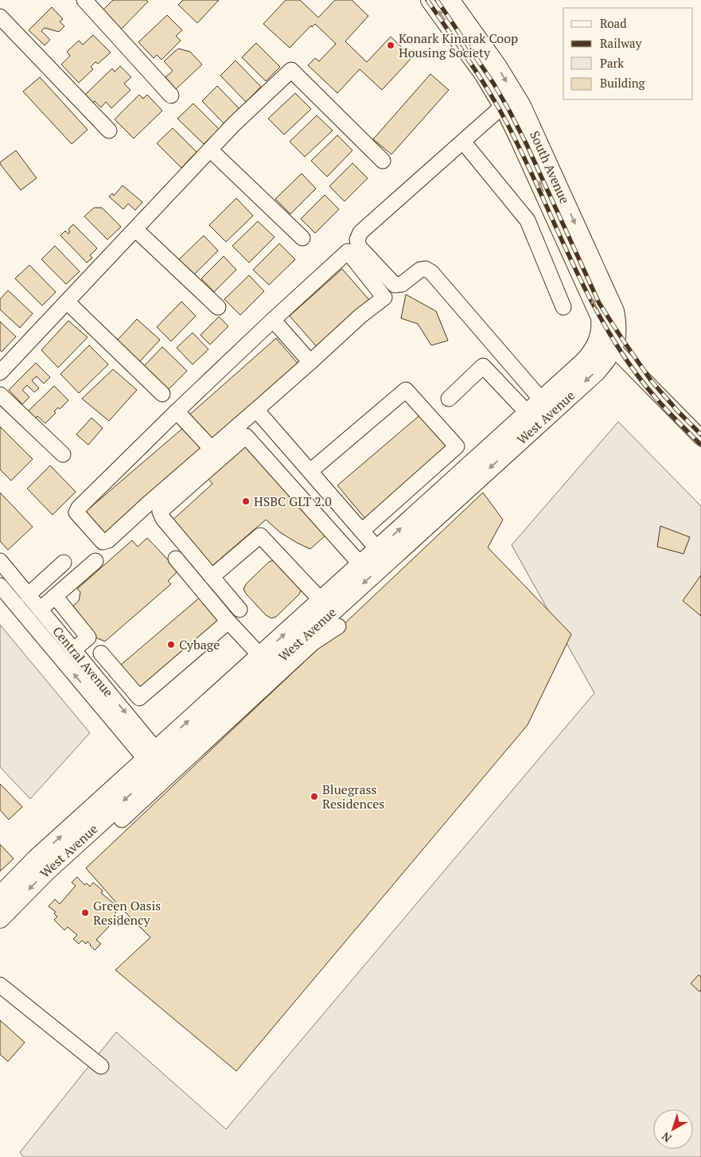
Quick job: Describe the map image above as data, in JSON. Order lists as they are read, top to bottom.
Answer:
{
  "streets": {
    "main road": ["South Avenue", "West Avenue"],
    "street": ["Central Avenue"]
  },
  "crossings": [
    ["South Avenue", "West Avenue"],
    ["West Avenue", "Central Avenue"]
  ],
  "places": [
    "Konark Kinarak Coop Housing Society",
    "HSBC GLT 2.0",
    "Cybage",
    "Bluegrass Residences",
    "Green Oasis Residency"
  ],
  "legend": [
    "Road",
    "Railway",
    "Park",
    "Building"
  ],
  "north": "bottom left"
}
